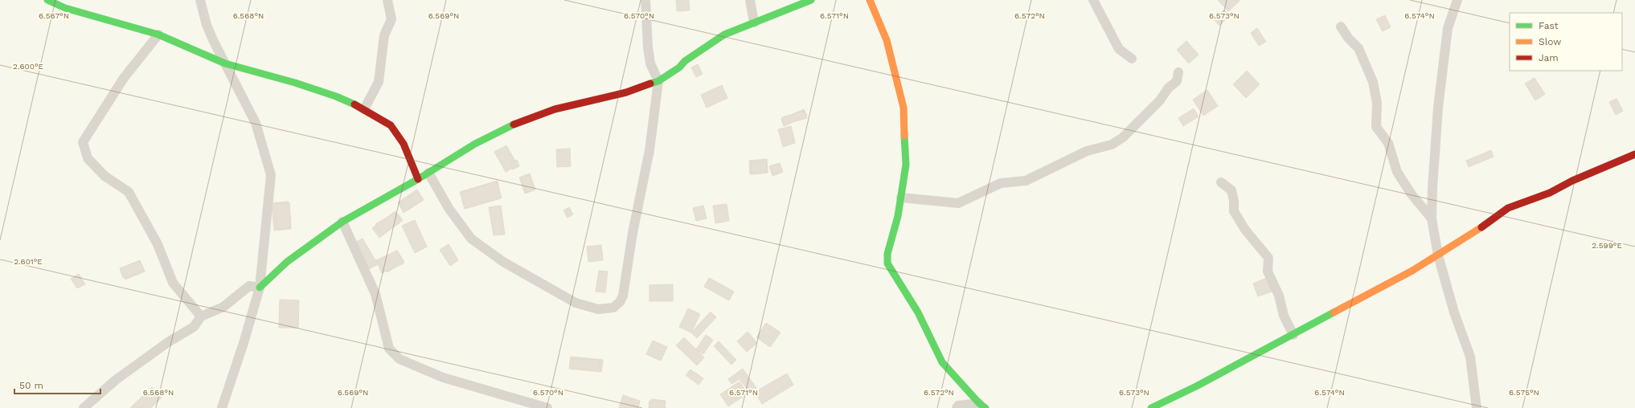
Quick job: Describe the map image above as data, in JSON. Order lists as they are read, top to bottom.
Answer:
{
  "legend": ["Fast", "Slow", "Jam"],
  "scale_bar": "50 m",
  "coordinates": [
    "6.567°N",
    "6.568°N",
    "6.569°N",
    "6.570°N",
    "6.571°N",
    "6.572°N",
    "6.573°N",
    "6.574°N",
    "2.600°E",
    "2.599°E",
    "2.601°E",
    "6.575°N"
  ]
}
